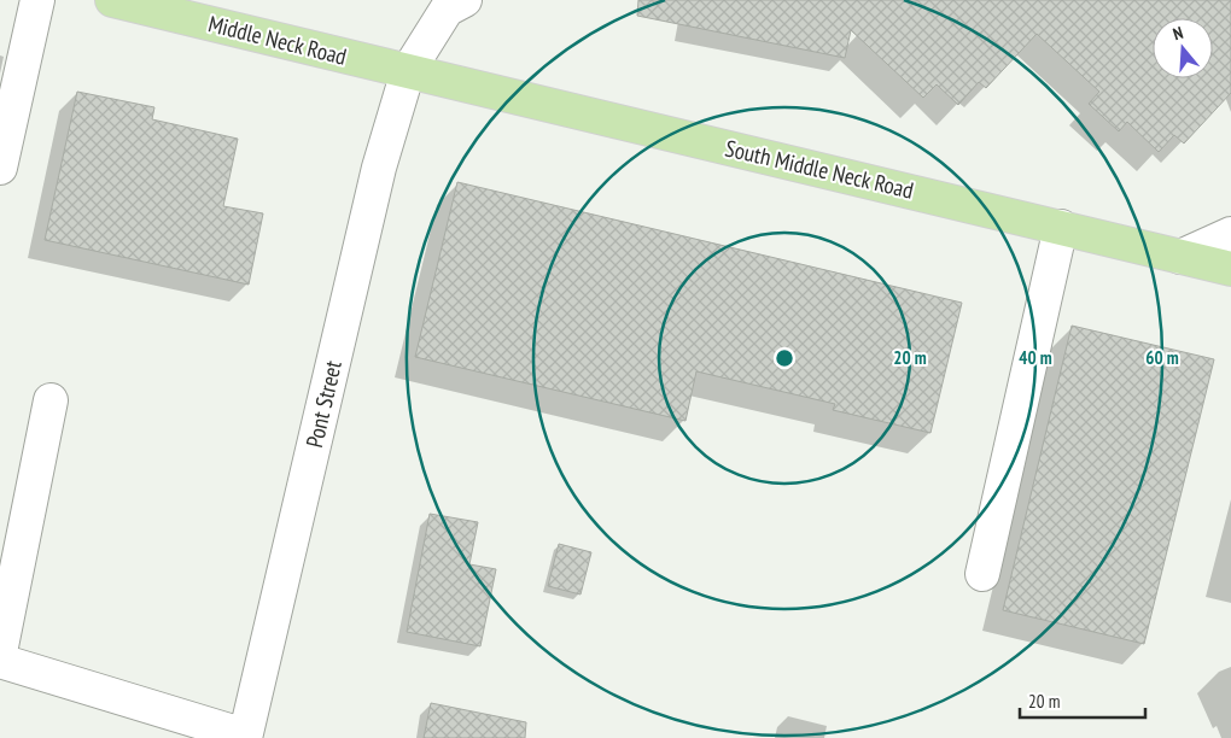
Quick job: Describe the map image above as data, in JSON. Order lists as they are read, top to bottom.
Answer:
{
  "streets": {
    "main road": ["Middle Neck Road", "South Middle Neck Road"],
    "street": ["Pont Street"]
  },
  "crossings": [
    ["Middle Neck Road", "South Middle Neck Road"],
    ["Middle Neck Road", "Pont Street"],
    ["South Middle Neck Road", "Pont Street"]
  ],
  "scale_bar": "20 m",
  "north": "top",
  "rings": ["20 m", "40 m", "60 m"]
}
